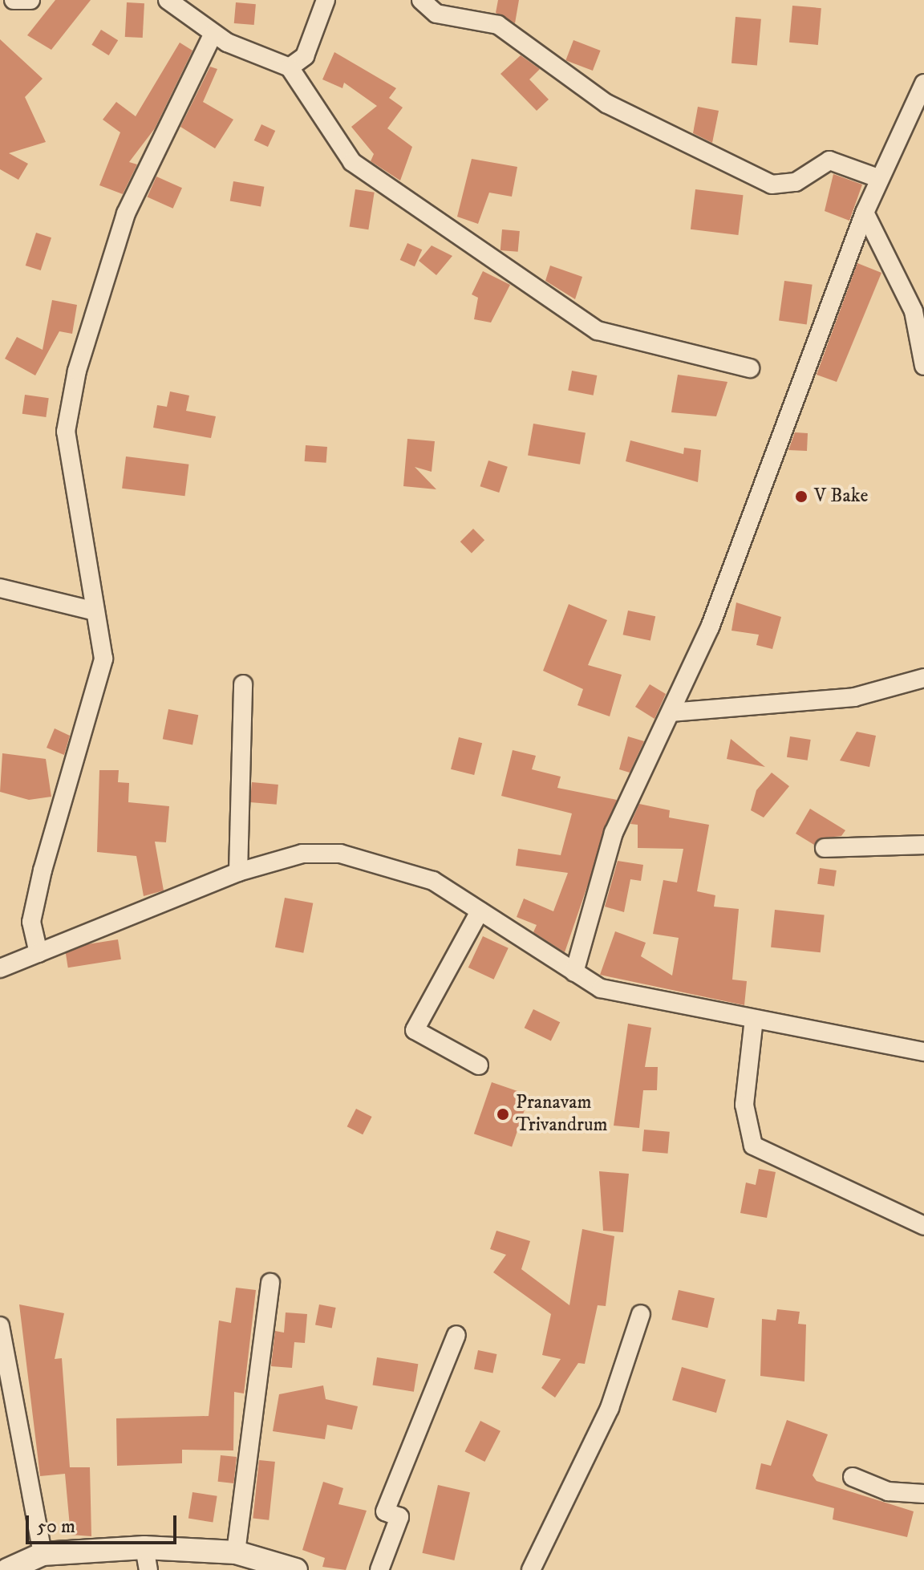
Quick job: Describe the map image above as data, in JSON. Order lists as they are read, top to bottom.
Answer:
{
  "places": ["V Bake", "Pranavam Trivandrum"],
  "scale_bar": "50 m"
}
